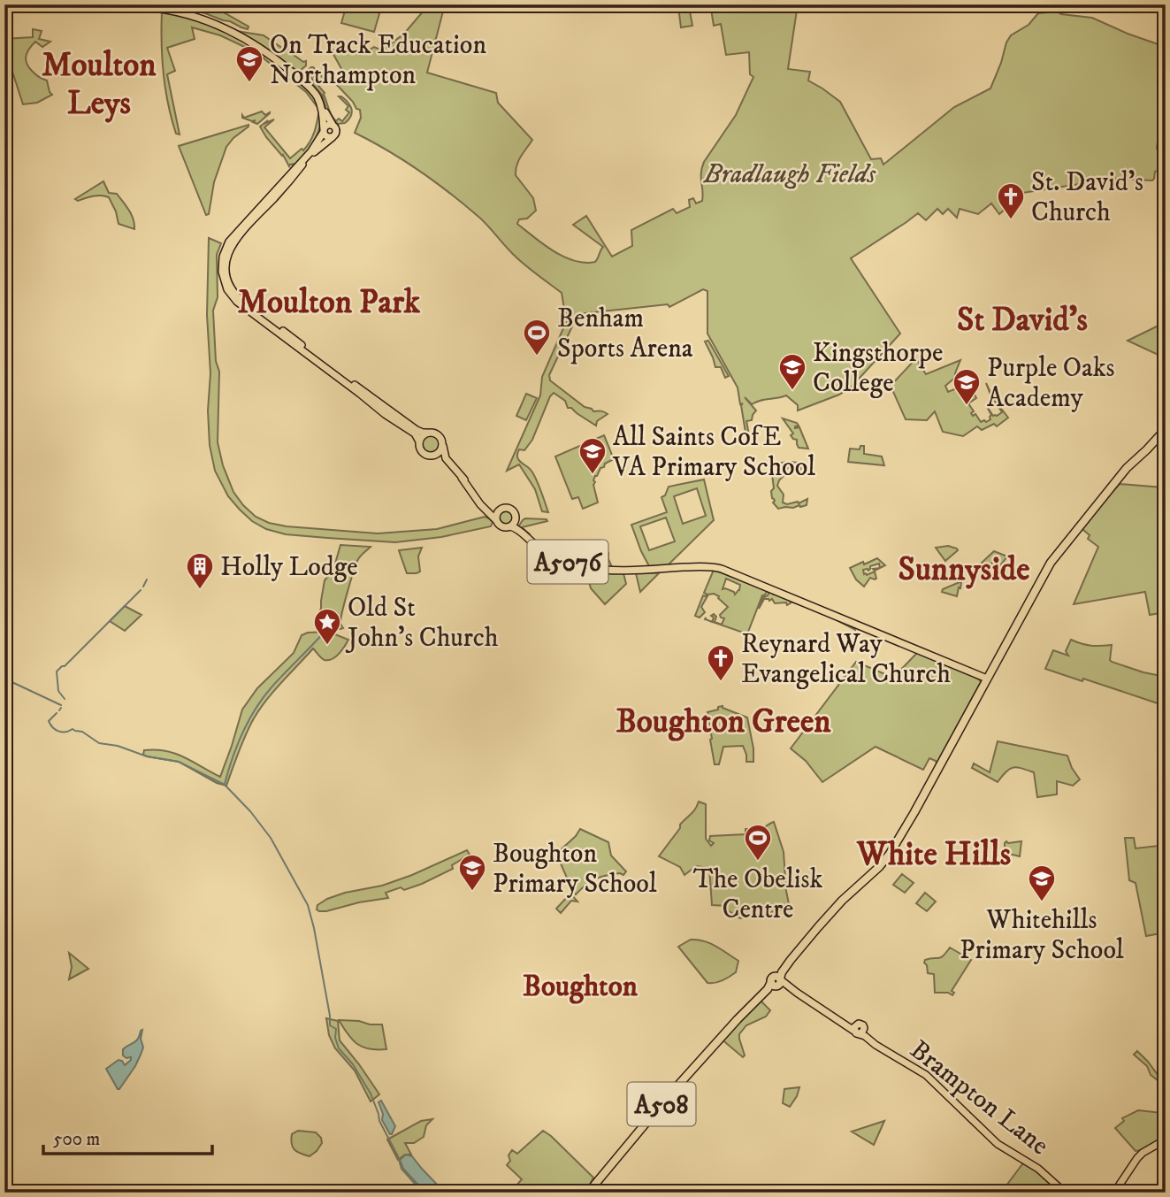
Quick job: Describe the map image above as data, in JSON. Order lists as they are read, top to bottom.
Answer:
{
  "streets": {
    "highway": ["A508"],
    "main road": ["A5076", "Brampton Lane"]
  },
  "crossings": [
    ["A5076", "A508"],
    ["Brampton Lane", "A508"]
  ],
  "districts": [
    "Moulton Leys",
    "Moulton Park",
    "St David's",
    "Sunnyside",
    "Boughton Green",
    "White Hills",
    "Boughton"
  ],
  "parks": ["Bradlaugh Fields"],
  "places": {
    "school or university": [
      "On Track Education Northampton",
      "Kingsthorpe College",
      "Purple Oaks Academy",
      "All Saints CofE VA Primary School",
      "Boughton Primary School",
      "Whitehills Primary School"
    ],
    "church": ["St. David's Church", "Reynard Way Evangelical Church"],
    "sports": ["Benham Sports Arena", "The Obelisk Centre"],
    "building": ["Holly Lodge"],
    "place": ["Old St John's Church"]
  },
  "scale_bar": "500 m"
}
